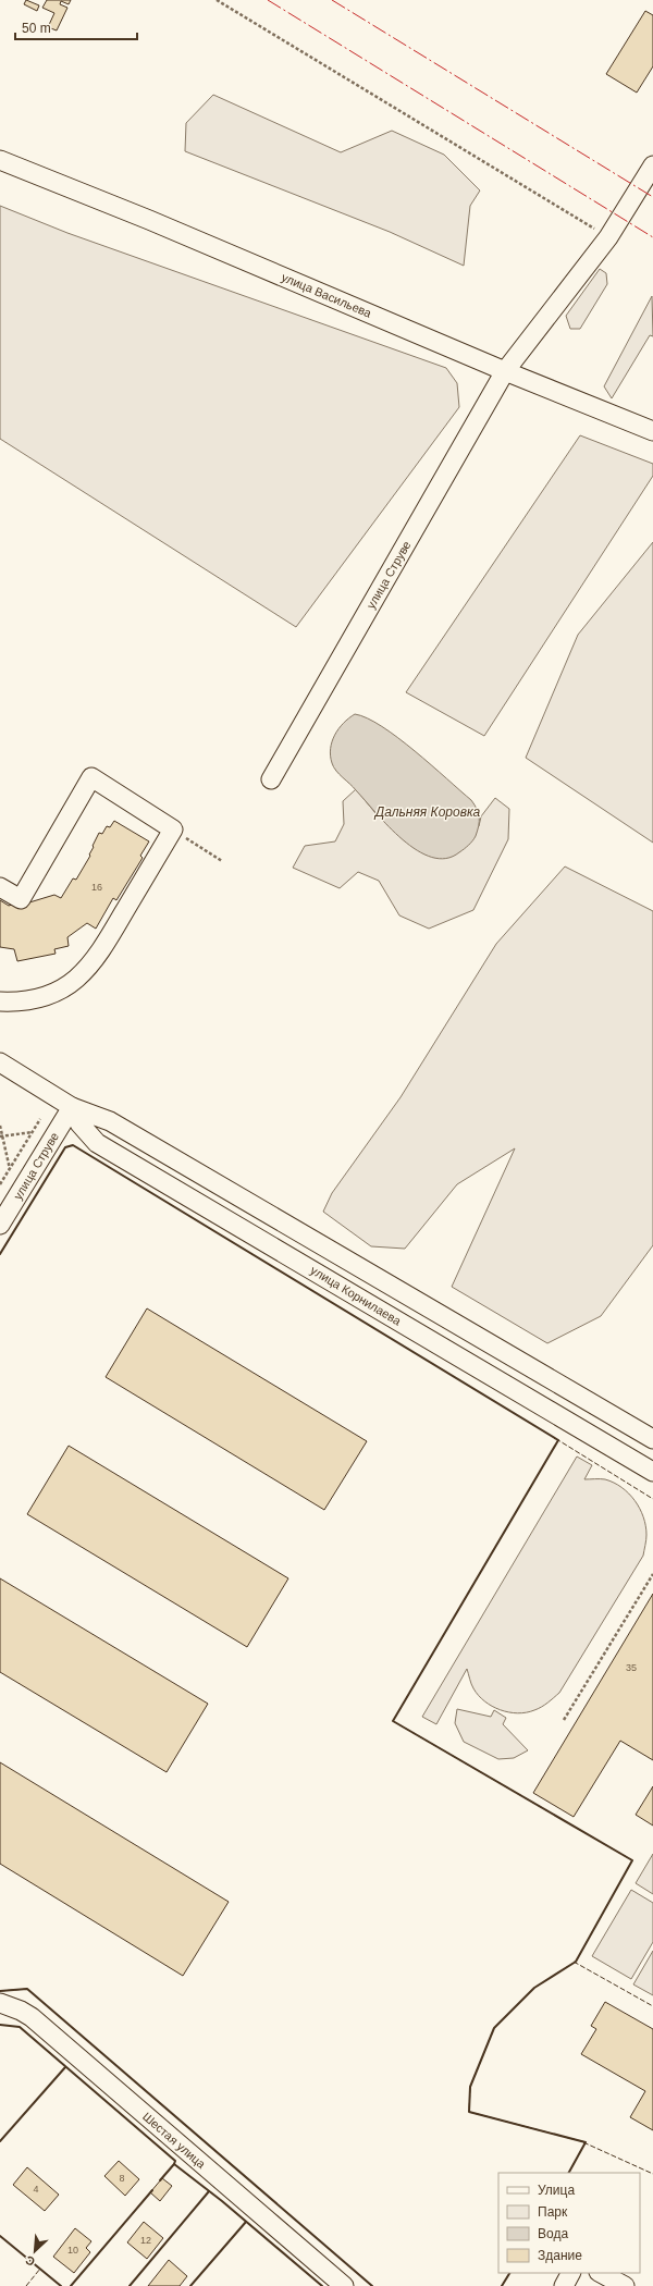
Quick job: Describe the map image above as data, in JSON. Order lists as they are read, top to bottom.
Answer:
{
  "streets": {
    "street": [
      "улица Васильева",
      "улица Струве",
      "улица Корнилаева",
      "Шестая улица"
    ]
  },
  "crossings": [
    ["улица Васильева", "улица Струве"],
    ["улица Струве", "улица Корнилаева"]
  ],
  "water": ["Дальняя Коровка"],
  "house_numbers": [
    "16",
    "35",
    "8",
    "4",
    "12",
    "10"
  ],
  "legend": [
    "Улица",
    "Парк",
    "Вода",
    "Здание"
  ],
  "scale_bar": "50 m",
  "north": "bottom left"
}
